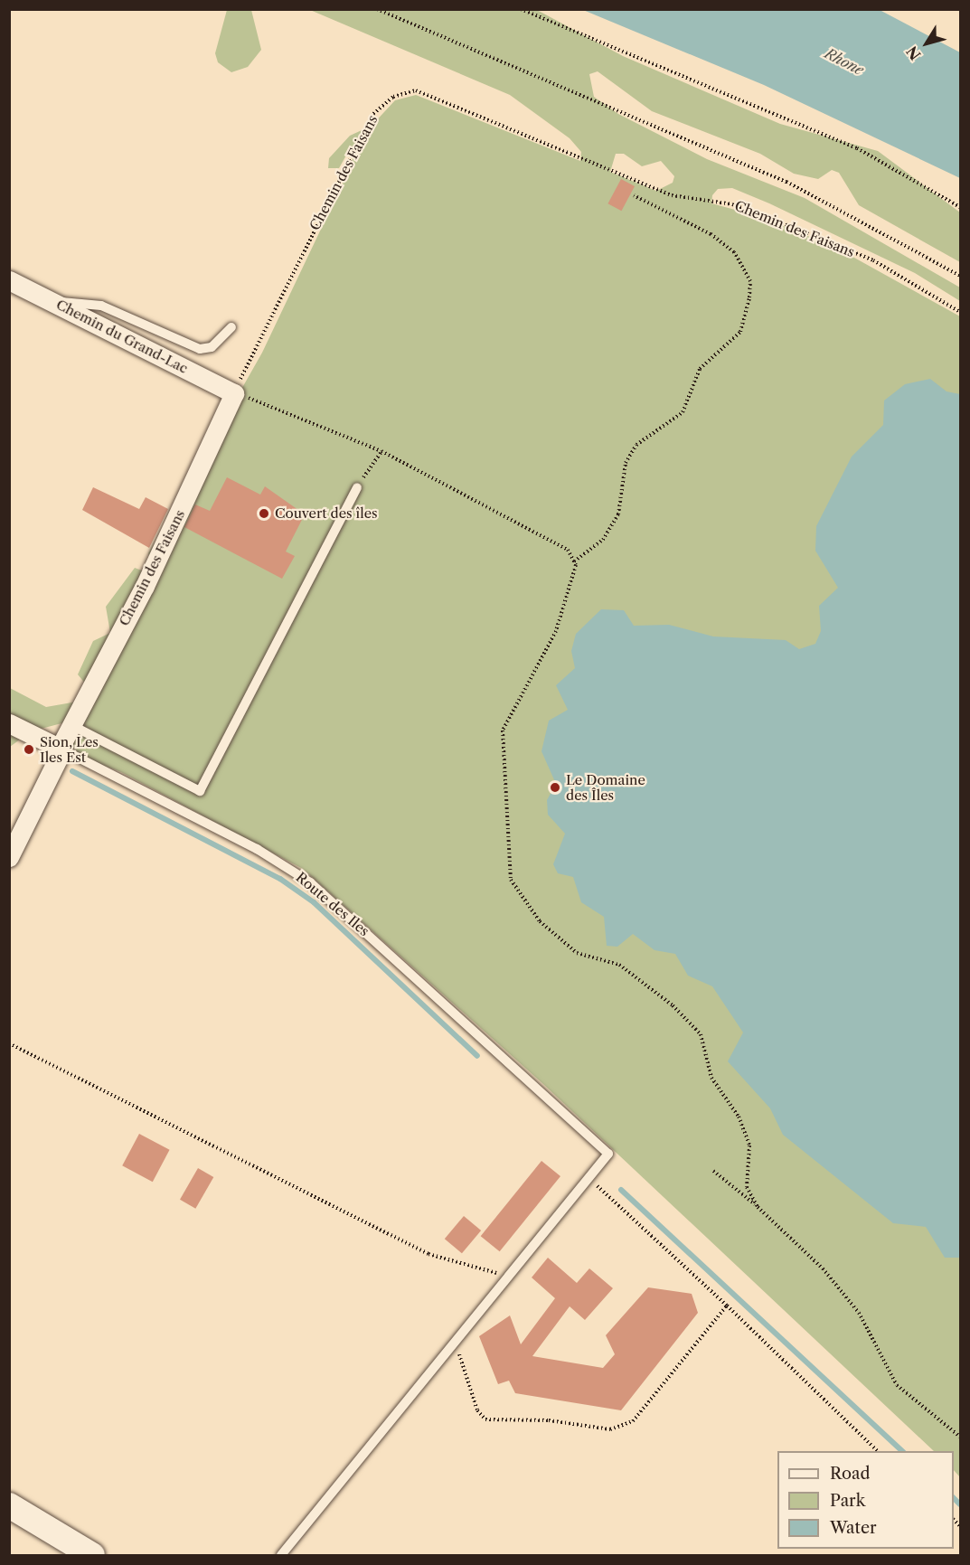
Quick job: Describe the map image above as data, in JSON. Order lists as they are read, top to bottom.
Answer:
{
  "streets": {
    "street": ["Chemin des Faisans", "Chemin du Grand-Lac", "Route des Iles"]
  },
  "crossings": [
    ["Chemin des Faisans", "Chemin du Grand-Lac"],
    ["Chemin des Faisans", "Route des Iles"]
  ],
  "water": ["Rhone"],
  "places": ["Couvert des îles", "Sion, Les Iles Est", "Le Domaine des Îles"],
  "legend": ["Road", "Park", "Water"],
  "north": "bottom left"
}
